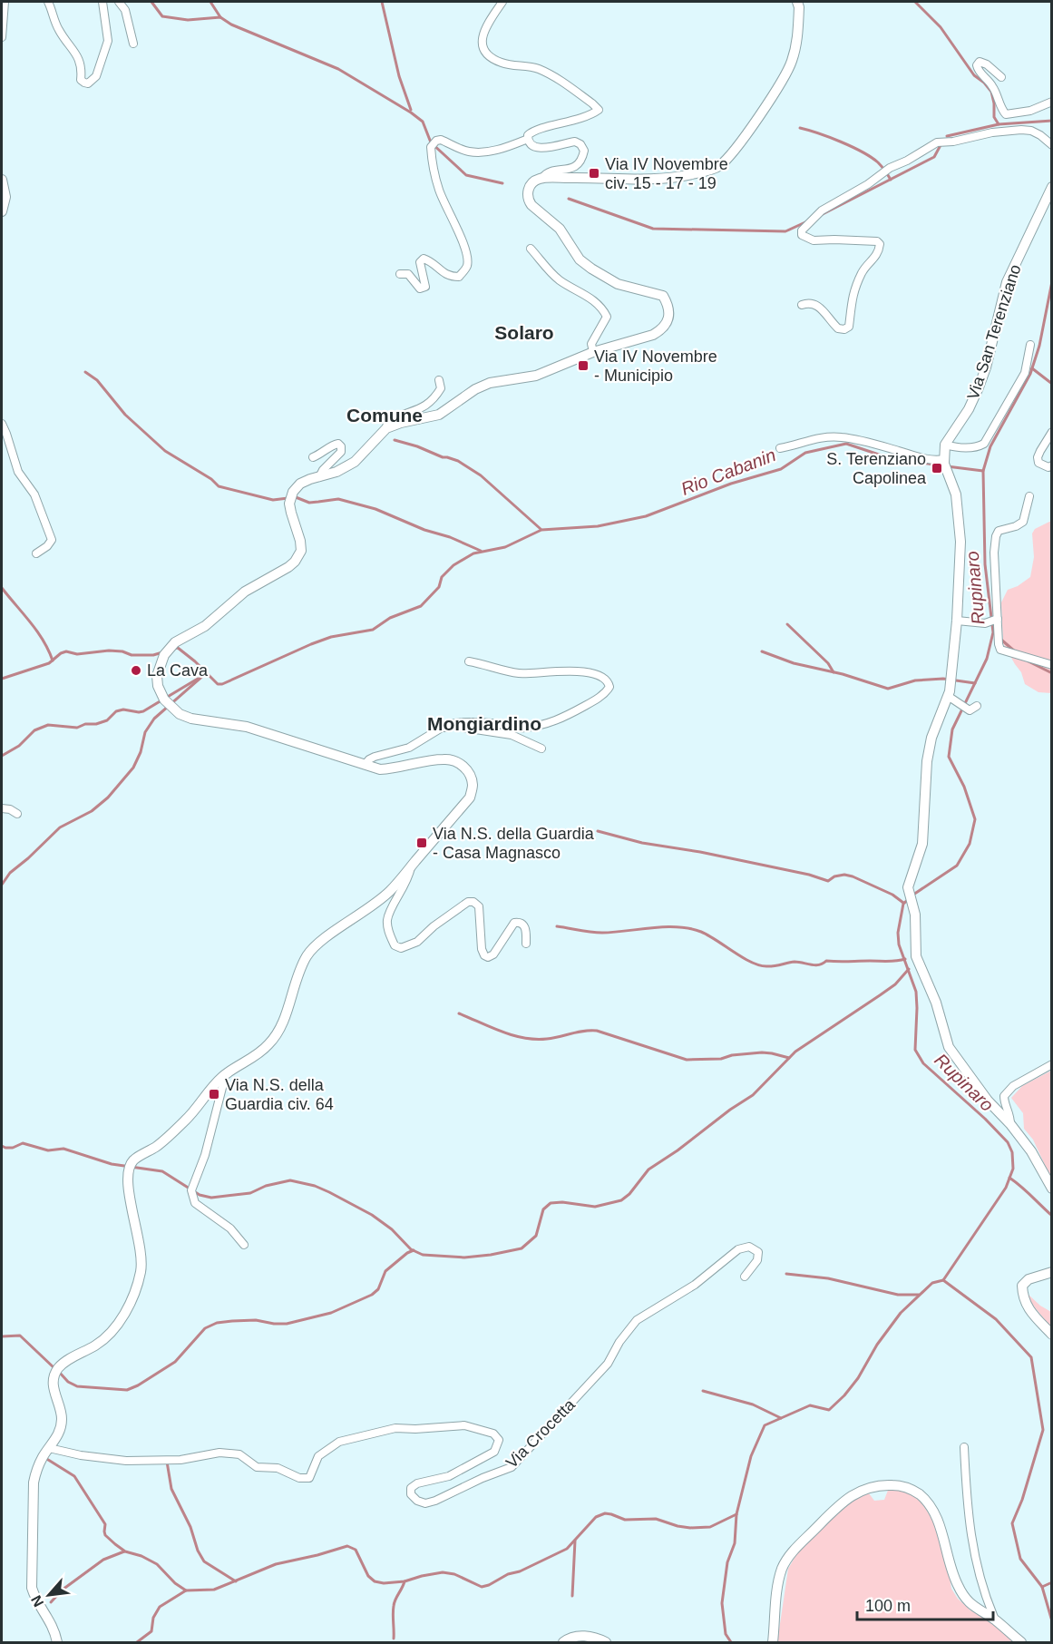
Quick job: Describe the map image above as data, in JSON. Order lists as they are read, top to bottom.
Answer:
{
  "streets": {
    "main road": ["Via San Terenziano"],
    "street": ["Via Crocetta"]
  },
  "districts": ["Solaro", "Comune", "Mongiardino"],
  "water": ["Rio Cabanin", "Rupinaro"],
  "places": {
    "transit": [
      "Via IV Novembre civ. 15 - 17 - 19",
      "Via IV Novembre - Municipio",
      "S. Terenziano Capolinea",
      "Via N.S. della Guardia - Casa Magnasco",
      "Via N.S. della Guardia civ. 64"
    ],
    "other": ["La Cava"]
  },
  "scale_bar": "100 m",
  "north": "bottom left"
}
